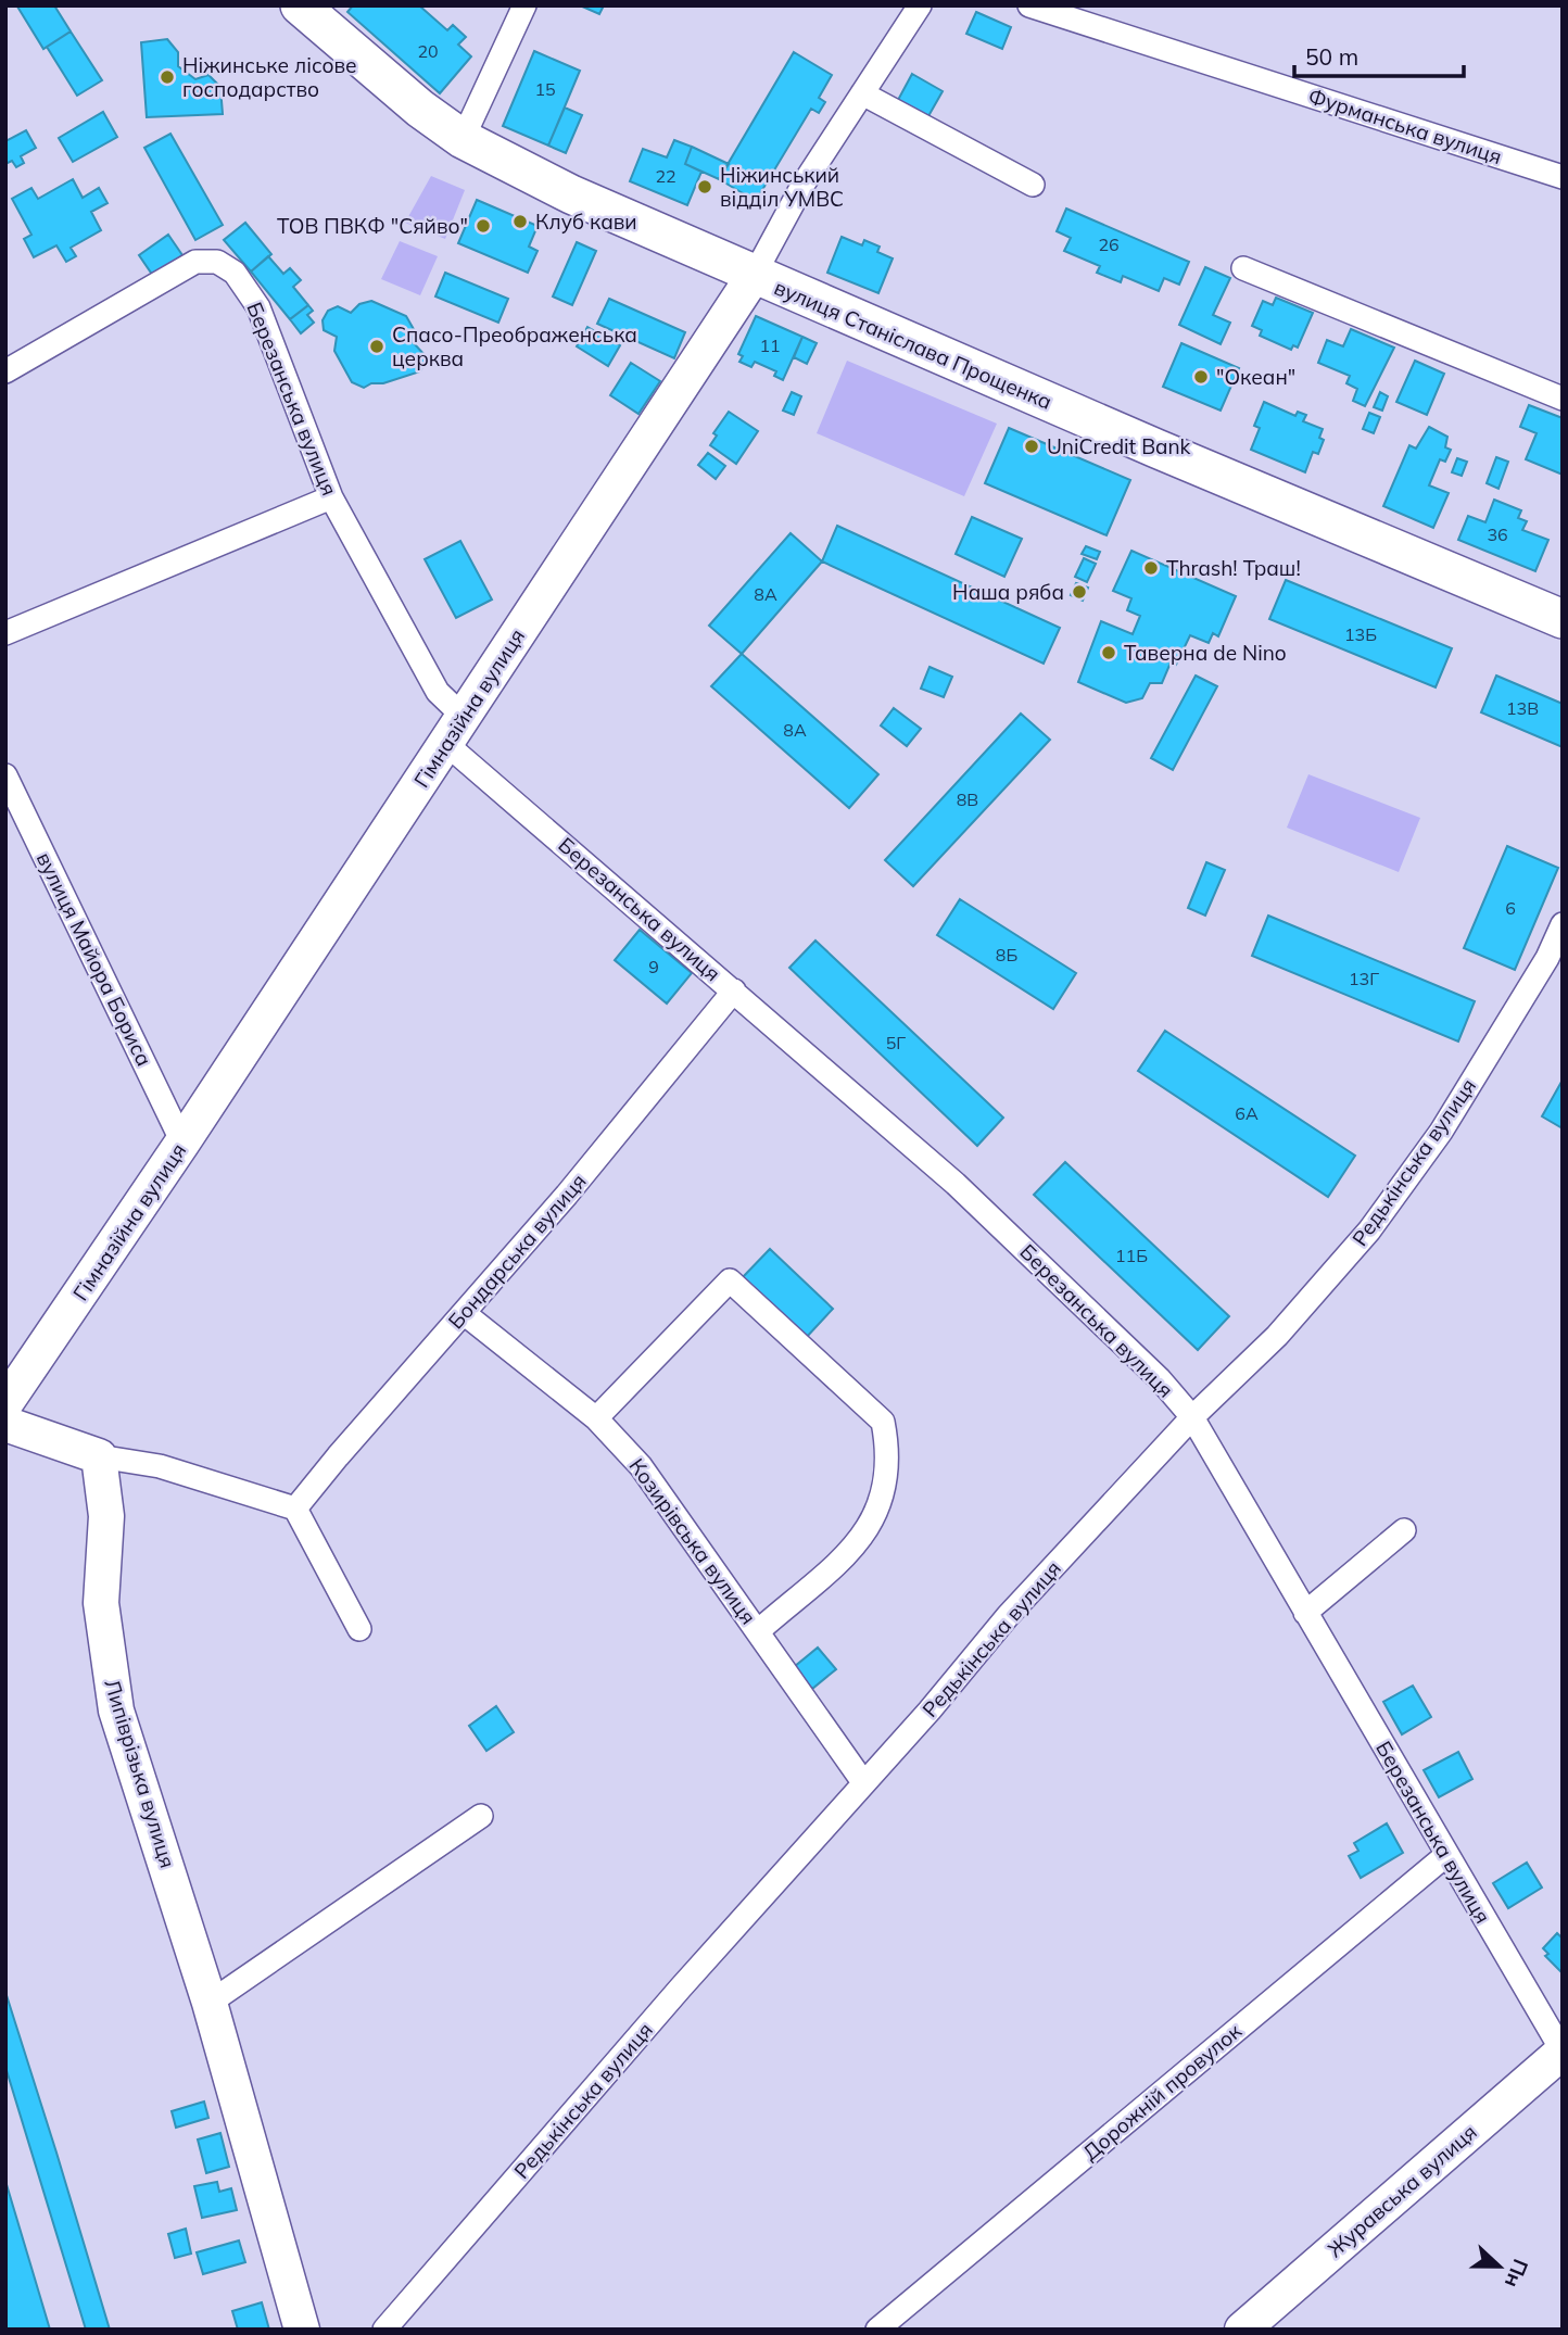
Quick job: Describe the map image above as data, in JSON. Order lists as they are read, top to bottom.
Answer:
{
  "streets": {
    "main road": ["вулиця Станіслава Прощенка"],
    "street": [
      "Фурманська вулиця",
      "Березанська вулиця",
      "Гімназійна вулиця",
      "вулиця Майора Бориса",
      "Редькінська вулиця",
      "Бондарська вулиця",
      "Козирівська вулиця",
      "Липіврізька вулиця",
      "Дорожній провулок",
      "Журавська вулиця"
    ]
  },
  "crossings": [
    ["вулиця Станіслава Прощенка", "Гімназійна вулиця"],
    ["Березанська вулиця", "Гімназійна вулиця"],
    ["Березанська вулиця", "Редькінська вулиця"],
    ["Березанська вулиця", "Бондарська вулиця"],
    ["Березанська вулиця", "Дорожній провулок"],
    ["Березанська вулиця", "Журавська вулиця"],
    ["Гімназійна вулиця", "вулиця Майора Бориса"],
    ["Редькінська вулиця", "Козирівська вулиця"],
    ["Бондарська вулиця", "Козирівська вулиця"]
  ],
  "places": [
    "Ніжинське лісове господарство",
    "Ніжинський відділ УМВС",
    "Клуб кави",
    "ТОВ ПВКФ \"Сяйво\"",
    "Спасо-Преображенська церква",
    "\"Океан\"",
    "UniCredit Bank",
    "Thrash! Траш!",
    "Наша ряба",
    "Таверна de Nino"
  ],
  "house_numbers": [
    "20",
    "15",
    "22",
    "26",
    "11",
    "36",
    "8А",
    "13Б",
    "13В",
    "8А",
    "8В",
    "6",
    "8Б",
    "9",
    "13Г",
    "5Г",
    "6А",
    "11Б"
  ],
  "scale_bar": "50 m",
  "north": "right"
}
